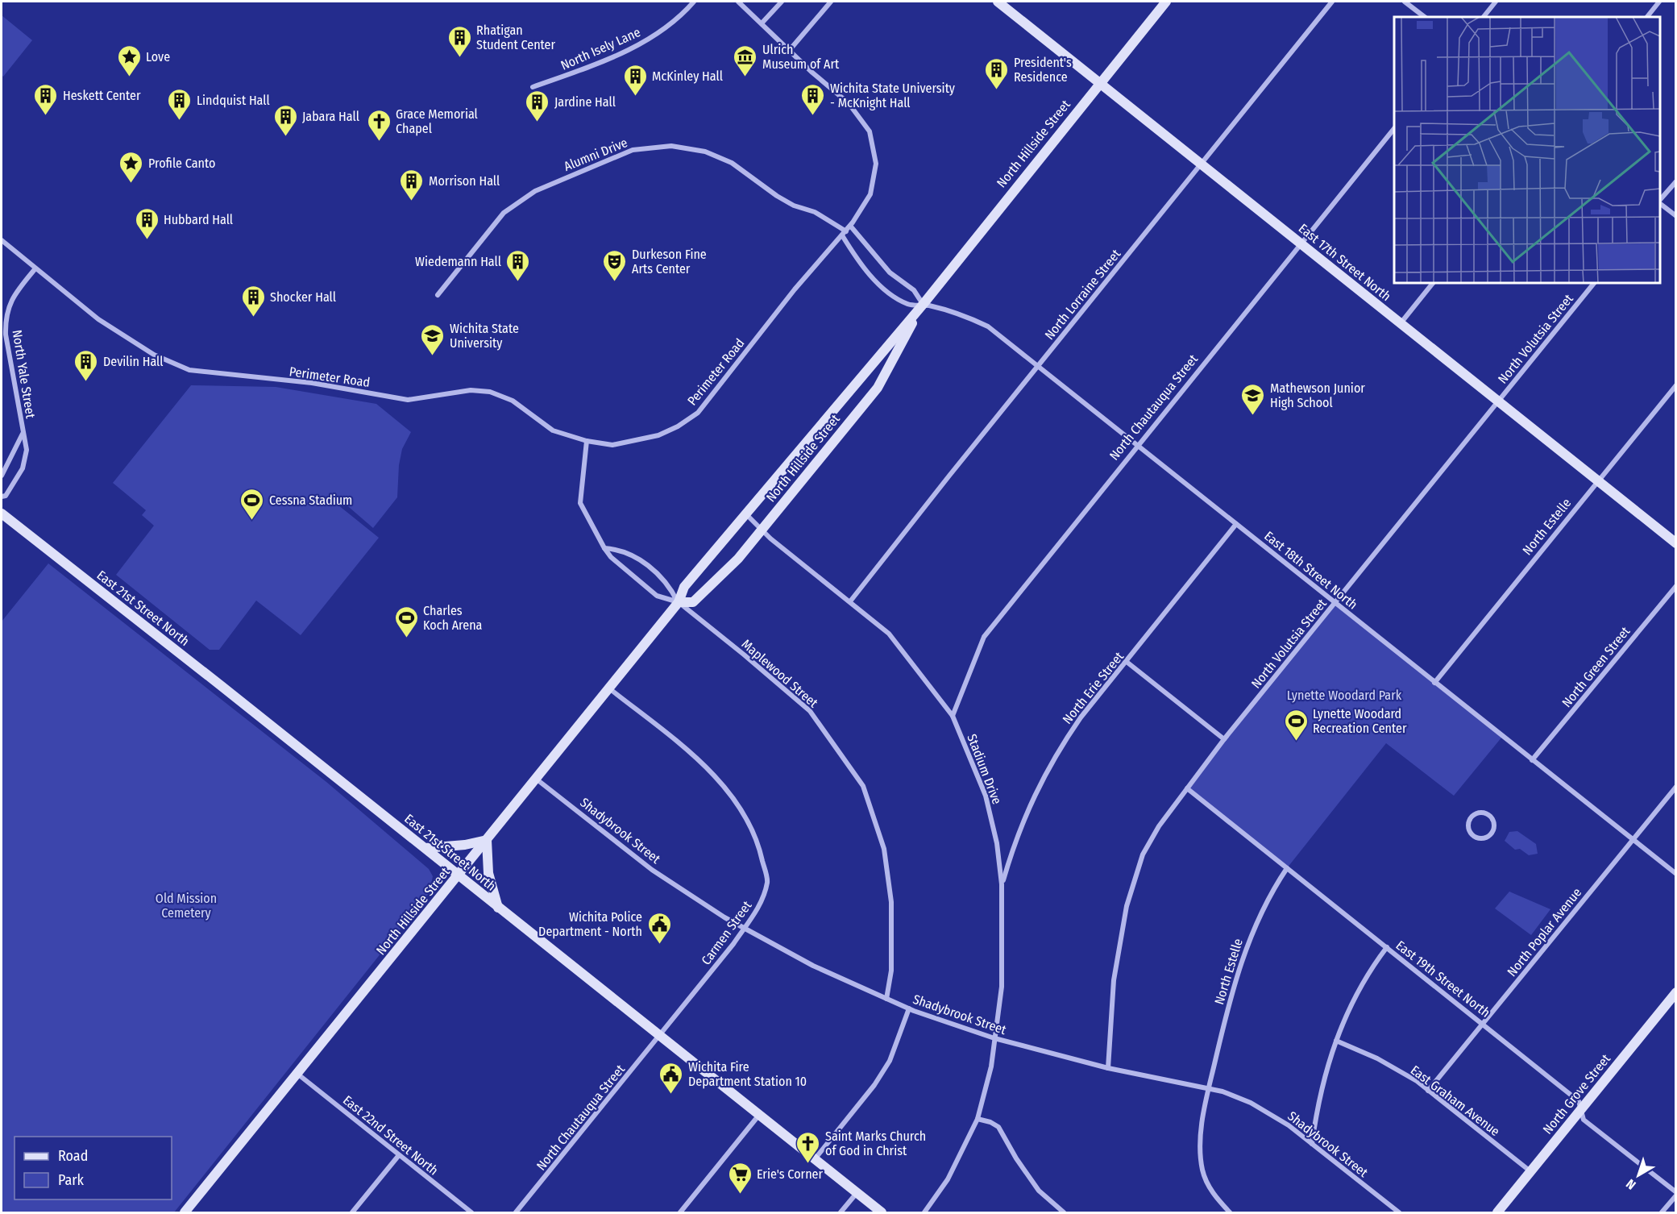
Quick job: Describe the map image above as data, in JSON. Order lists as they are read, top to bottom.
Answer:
{
  "streets": {
    "main road": [
      "North Hillside Street",
      "East 17th Street North",
      "East 21st Street North",
      "North Grove Street"
    ],
    "street": [
      "North Isely Lane",
      "Alumni Drive",
      "North Lorraine Street",
      "North Volutsia Street",
      "Perimeter Road",
      "North Yale Street",
      "North Chautauqua Street",
      "North Estelle",
      "East 18th Street North",
      "North Green Street",
      "Maplewood Street",
      "North Erie Street",
      "Stadium Drive",
      "Shadybrook Street",
      "North Poplar Avenue",
      "Carmen Street",
      "East 19th Street North",
      "East Graham Avenue",
      "East 22nd Street North"
    ]
  },
  "crossings": [
    ["North Hillside Street", "Alumni Drive"],
    ["North Hillside Street", "East 17th Street North"],
    ["North Hillside Street", "East 18th Street North"],
    ["North Hillside Street", "East 21st Street North"],
    ["North Hillside Street", "Maplewood Street"],
    ["North Hillside Street", "Stadium Drive"],
    ["North Hillside Street", "Shadybrook Street"],
    ["North Hillside Street", "Carmen Street"],
    ["North Hillside Street", "East 22nd Street North"],
    ["Alumni Drive", "Perimeter Road"],
    ["Alumni Drive", "East 18th Street North"],
    ["East 17th Street North", "North Lorraine Street"],
    ["East 17th Street North", "North Volutsia Street"],
    ["East 17th Street North", "North Chautauqua Street"],
    ["East 17th Street North", "North Estelle"],
    ["North Lorraine Street", "East 18th Street North"],
    ["North Lorraine Street", "Stadium Drive"],
    ["North Volutsia Street", "East 18th Street North"],
    ["North Volutsia Street", "Shadybrook Street"],
    ["North Volutsia Street", "East 19th Street North"],
    ["Perimeter Road", "North Yale Street"],
    ["North Chautauqua Street", "East 18th Street North"],
    ["North Chautauqua Street", "East 21st Street North"],
    ["North Chautauqua Street", "Stadium Drive"],
    ["North Chautauqua Street", "Carmen Street"],
    ["North Estelle", "East 18th Street North"],
    ["North Estelle", "Shadybrook Street"],
    ["North Estelle", "East 19th Street North"],
    ["East 18th Street North", "North Green Street"],
    ["East 18th Street North", "North Erie Street"],
    ["East 18th Street North", "North Poplar Avenue"],
    ["East 21st Street North", "Carmen Street"],
    ["Maplewood Street", "Shadybrook Street"],
    ["North Erie Street", "Stadium Drive"],
    ["Stadium Drive", "Shadybrook Street"],
    ["Shadybrook Street", "Carmen Street"],
    ["North Poplar Avenue", "East 19th Street North"],
    ["North Poplar Avenue", "East Graham Avenue"],
    ["East 19th Street North", "North Grove Street"],
    ["North Grove Street", "East Graham Avenue"]
  ],
  "parks": ["Lynette Woodard Park", "Old Mission Cemetery"],
  "places": {
    "building": [
      "Rhatigan Student Center",
      "President's Residence",
      "McKinley Hall",
      "Heskett Center",
      "Wichita State University - McKnight Hall",
      "Lindquist Hall",
      "Jardine Hall",
      "Jabara Hall",
      "Morrison Hall",
      "Hubbard Hall",
      "Wiedemann Hall",
      "Shocker Hall",
      "Devilin Hall"
    ],
    "place": ["Love", "Profile Canto"],
    "museum": ["Ulrich Museum of Art"],
    "church": ["Grace Memorial Chapel", "Saint Marks Church of God in Christ"],
    "theatre": ["Durkeson Fine Arts Center"],
    "school or university": ["Wichita State University", "Mathewson Junior High School"],
    "sports": ["Cessna Stadium", "Charles Koch Arena", "Lynette Woodard Recreation Center"],
    "public building": ["Wichita Police Department - North", "Wichita Fire Department Station 10"],
    "supermarket": ["Erie's Corner"]
  },
  "legend": ["Road", "Park"],
  "north": "bottom left"
}
